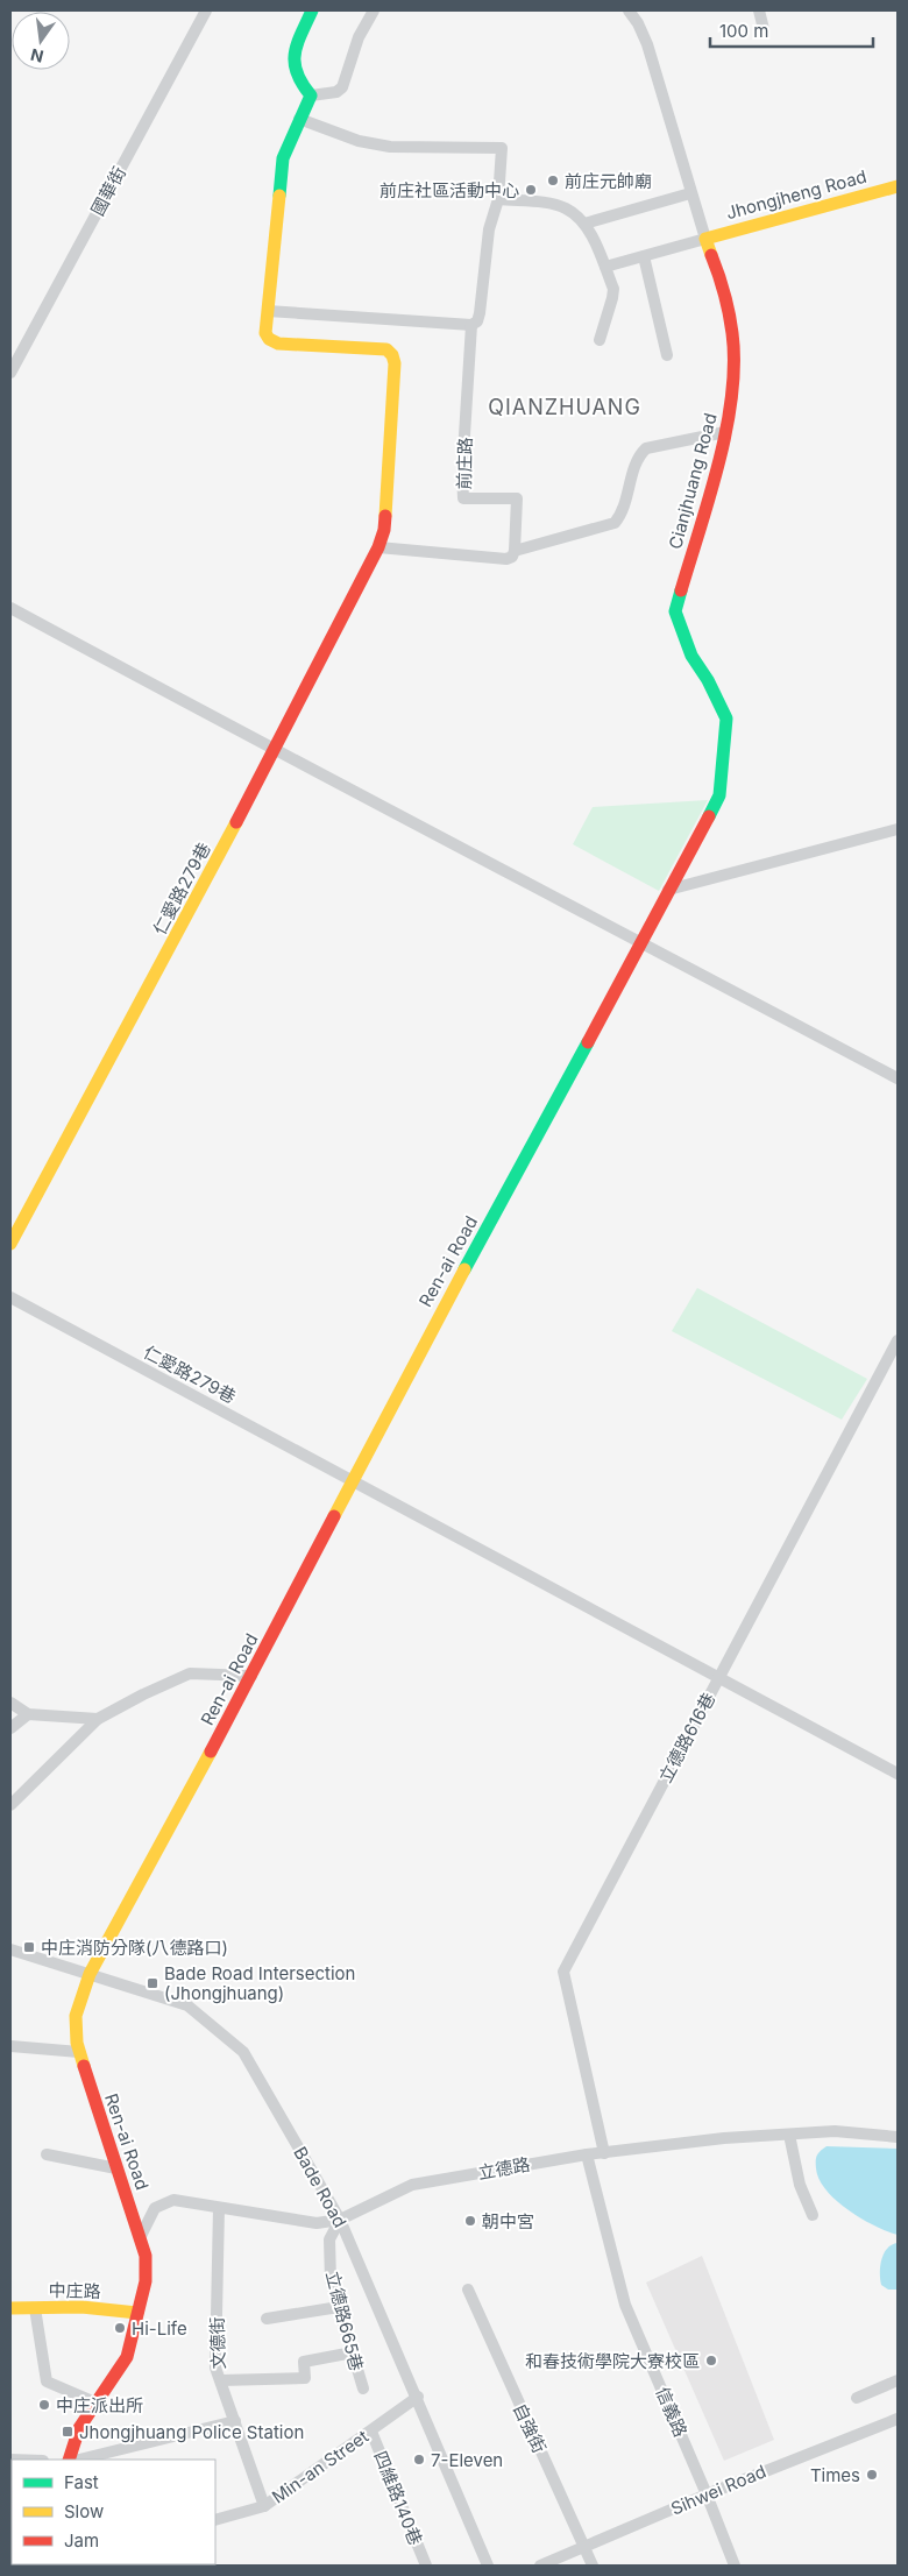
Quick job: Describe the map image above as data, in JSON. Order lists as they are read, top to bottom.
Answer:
{
  "streets": {
    "street": [
      "國華街",
      "Jhongjheng Road",
      "前庄路",
      "Cianjhuang Road",
      "仁愛路279巷",
      "Ren-ai Road",
      "立德路616巷",
      "立德路",
      "Bade Road",
      "中庄路",
      "立德路665巷",
      "文德街",
      "信義路",
      "自強街",
      "Min-an Street",
      "Sihwei Road",
      "四維路140巷"
    ]
  },
  "crossings": [
    ["Jhongjheng Road", "Cianjhuang Road"],
    ["Cianjhuang Road", "Ren-ai Road"],
    ["仁愛路279巷", "Ren-ai Road"],
    ["仁愛路279巷", "立德路616巷"],
    ["Ren-ai Road", "立德路"],
    ["Ren-ai Road", "Bade Road"],
    ["Ren-ai Road", "中庄路"],
    ["立德路616巷", "立德路"],
    ["立德路", "Bade Road"],
    ["立德路", "立德路665巷"],
    ["立德路", "文德街"],
    ["立德路", "信義路"],
    ["Bade Road", "立德路665巷"],
    ["Bade Road", "Min-an Street"],
    ["文德街", "Min-an Street"],
    ["信義路", "Sihwei Road"],
    ["自強街", "Sihwei Road"],
    ["Min-an Street", "四維路140巷"]
  ],
  "districts": ["QIANZHUANG"],
  "places": {
    "other": [
      "前庄元帥廟",
      "前庄社區活動中心",
      "朝中宮",
      "Hi-Life",
      "和春技術學院大寮校區",
      "中庄派出所",
      "7-Eleven",
      "Times"
    ],
    "transit": ["中庄消防分隊(八德路口)", "Bade Road Intersection (Jhongjhuang)", "Jhongjhuang Police Station"]
  },
  "legend": ["Fast", "Slow", "Jam"],
  "scale_bar": "100 m",
  "north": "bottom"
}
